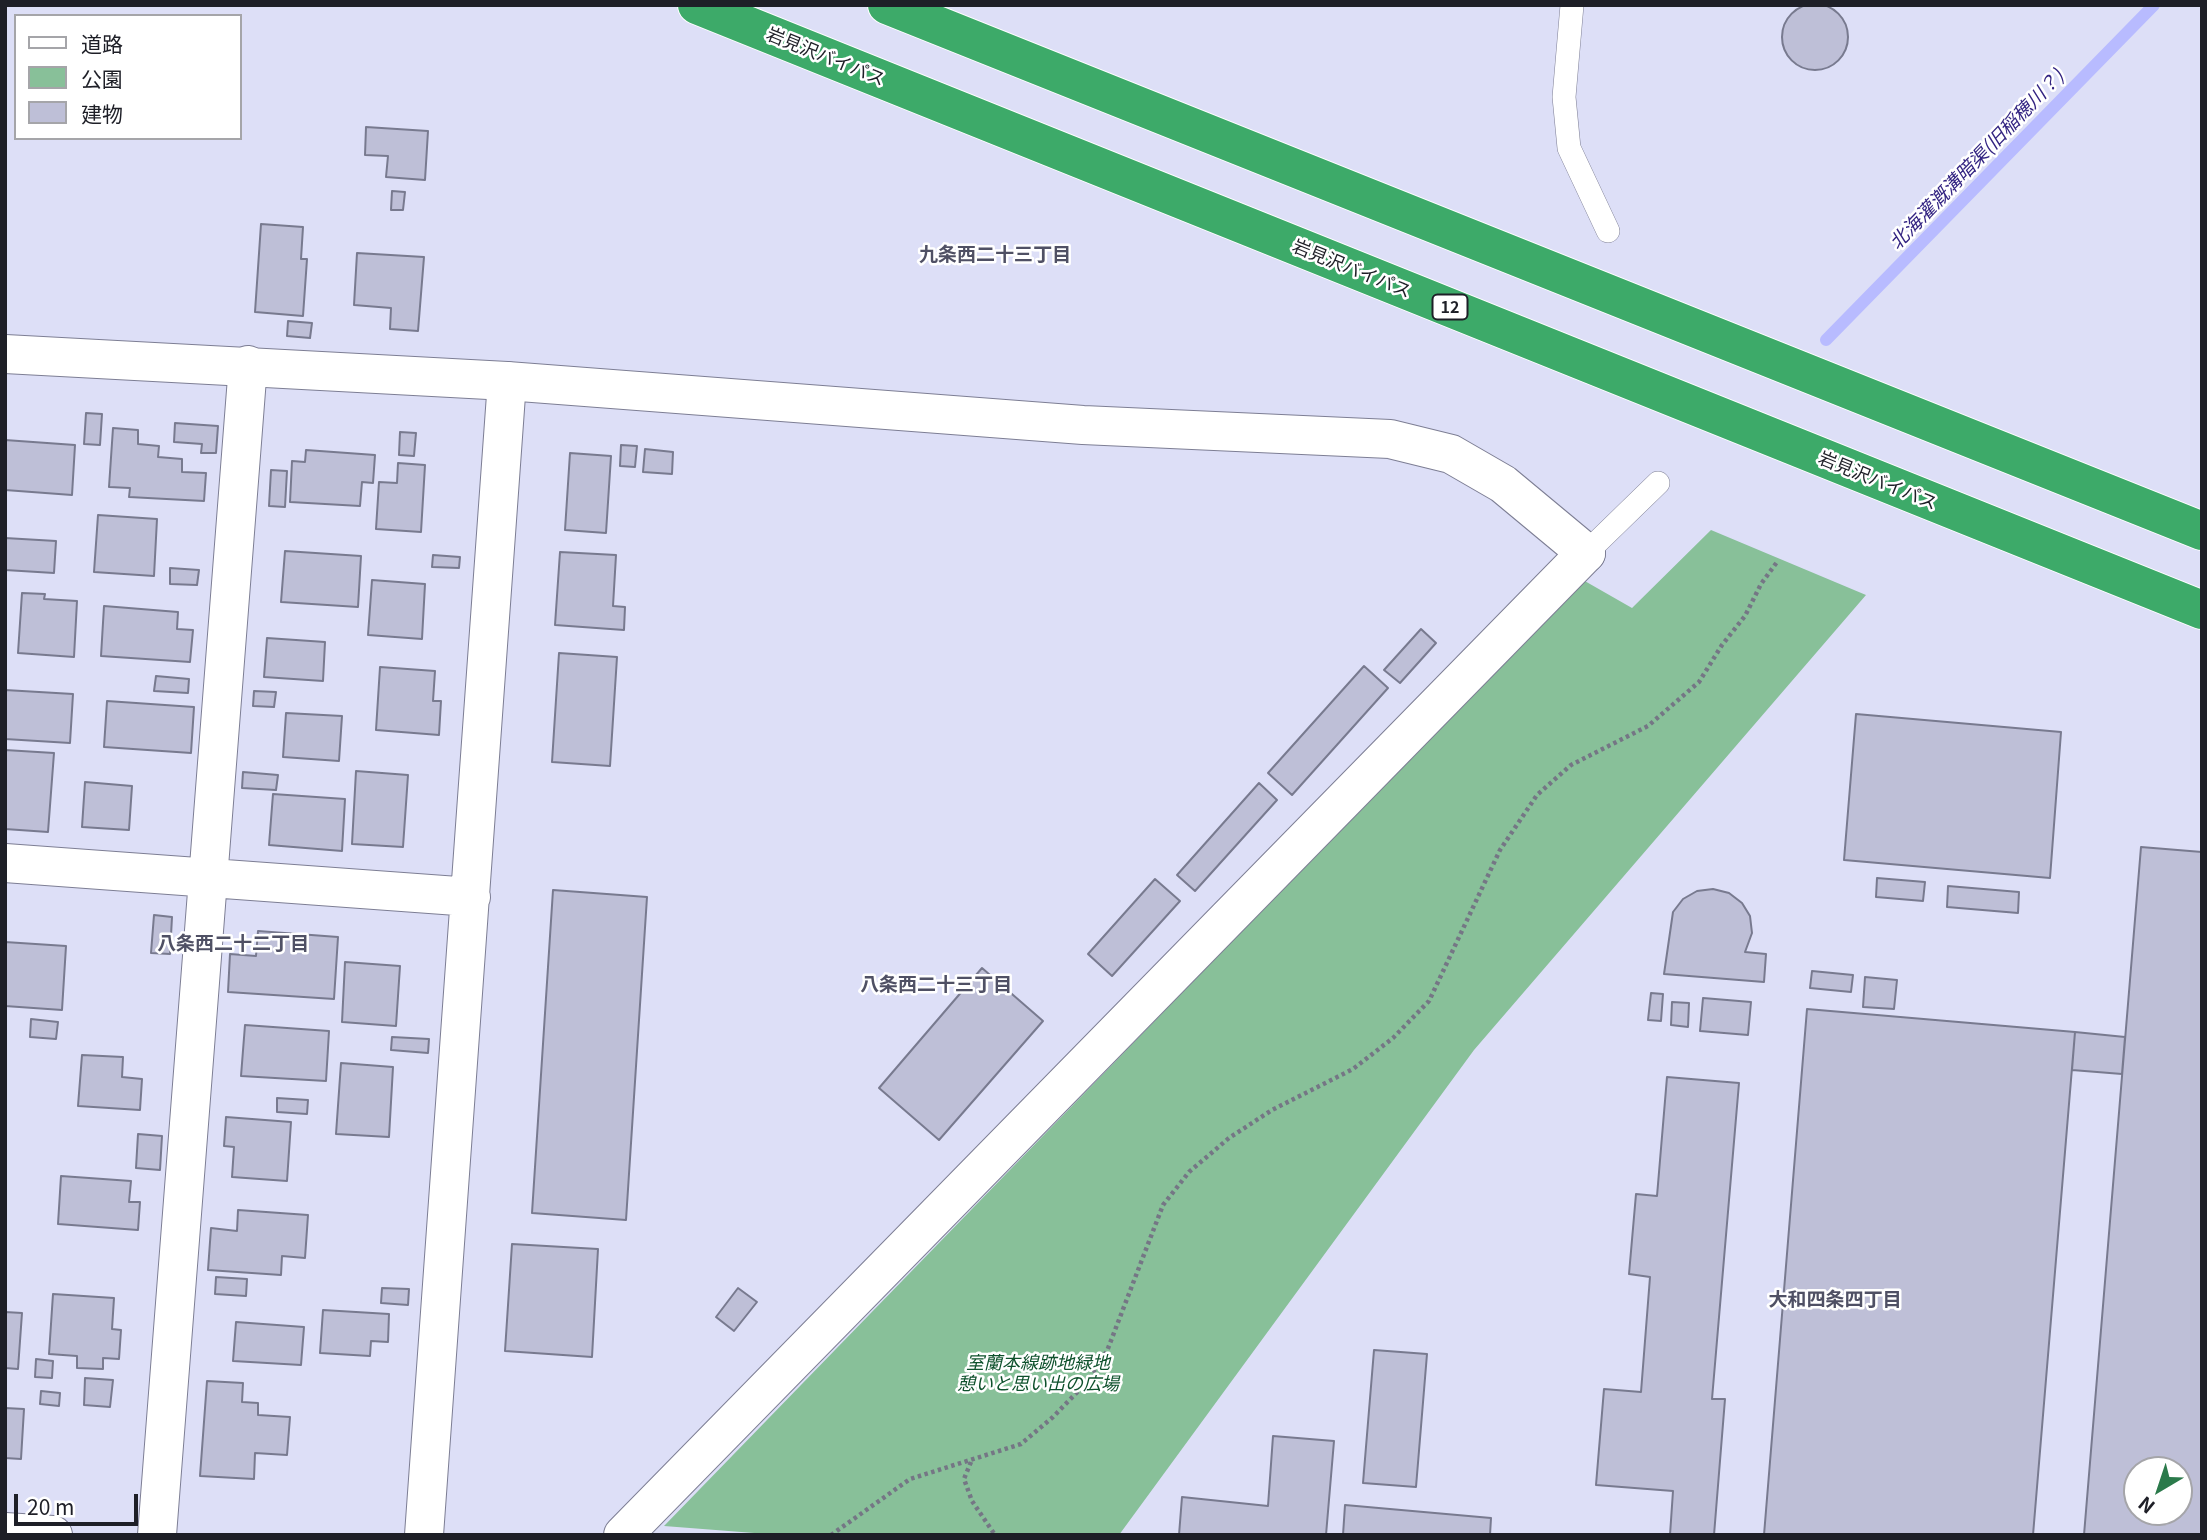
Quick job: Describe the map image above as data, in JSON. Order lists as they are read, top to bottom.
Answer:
{
  "streets": {
    "highway": ["岩見沢バイパス", "12"]
  },
  "districts": [
    "九条西二十三丁目",
    "八条西二十二丁目",
    "八条西二十三丁目",
    "大和四条四丁目"
  ],
  "water": ["北海灌漑溝暗渠(旧稲穂川？)"],
  "parks": ["室蘭本線跡地緑地 憩いと思い出の広場"],
  "legend": ["道路", "公園", "建物"],
  "scale_bar": "20 m",
  "north": "bottom left"
}
